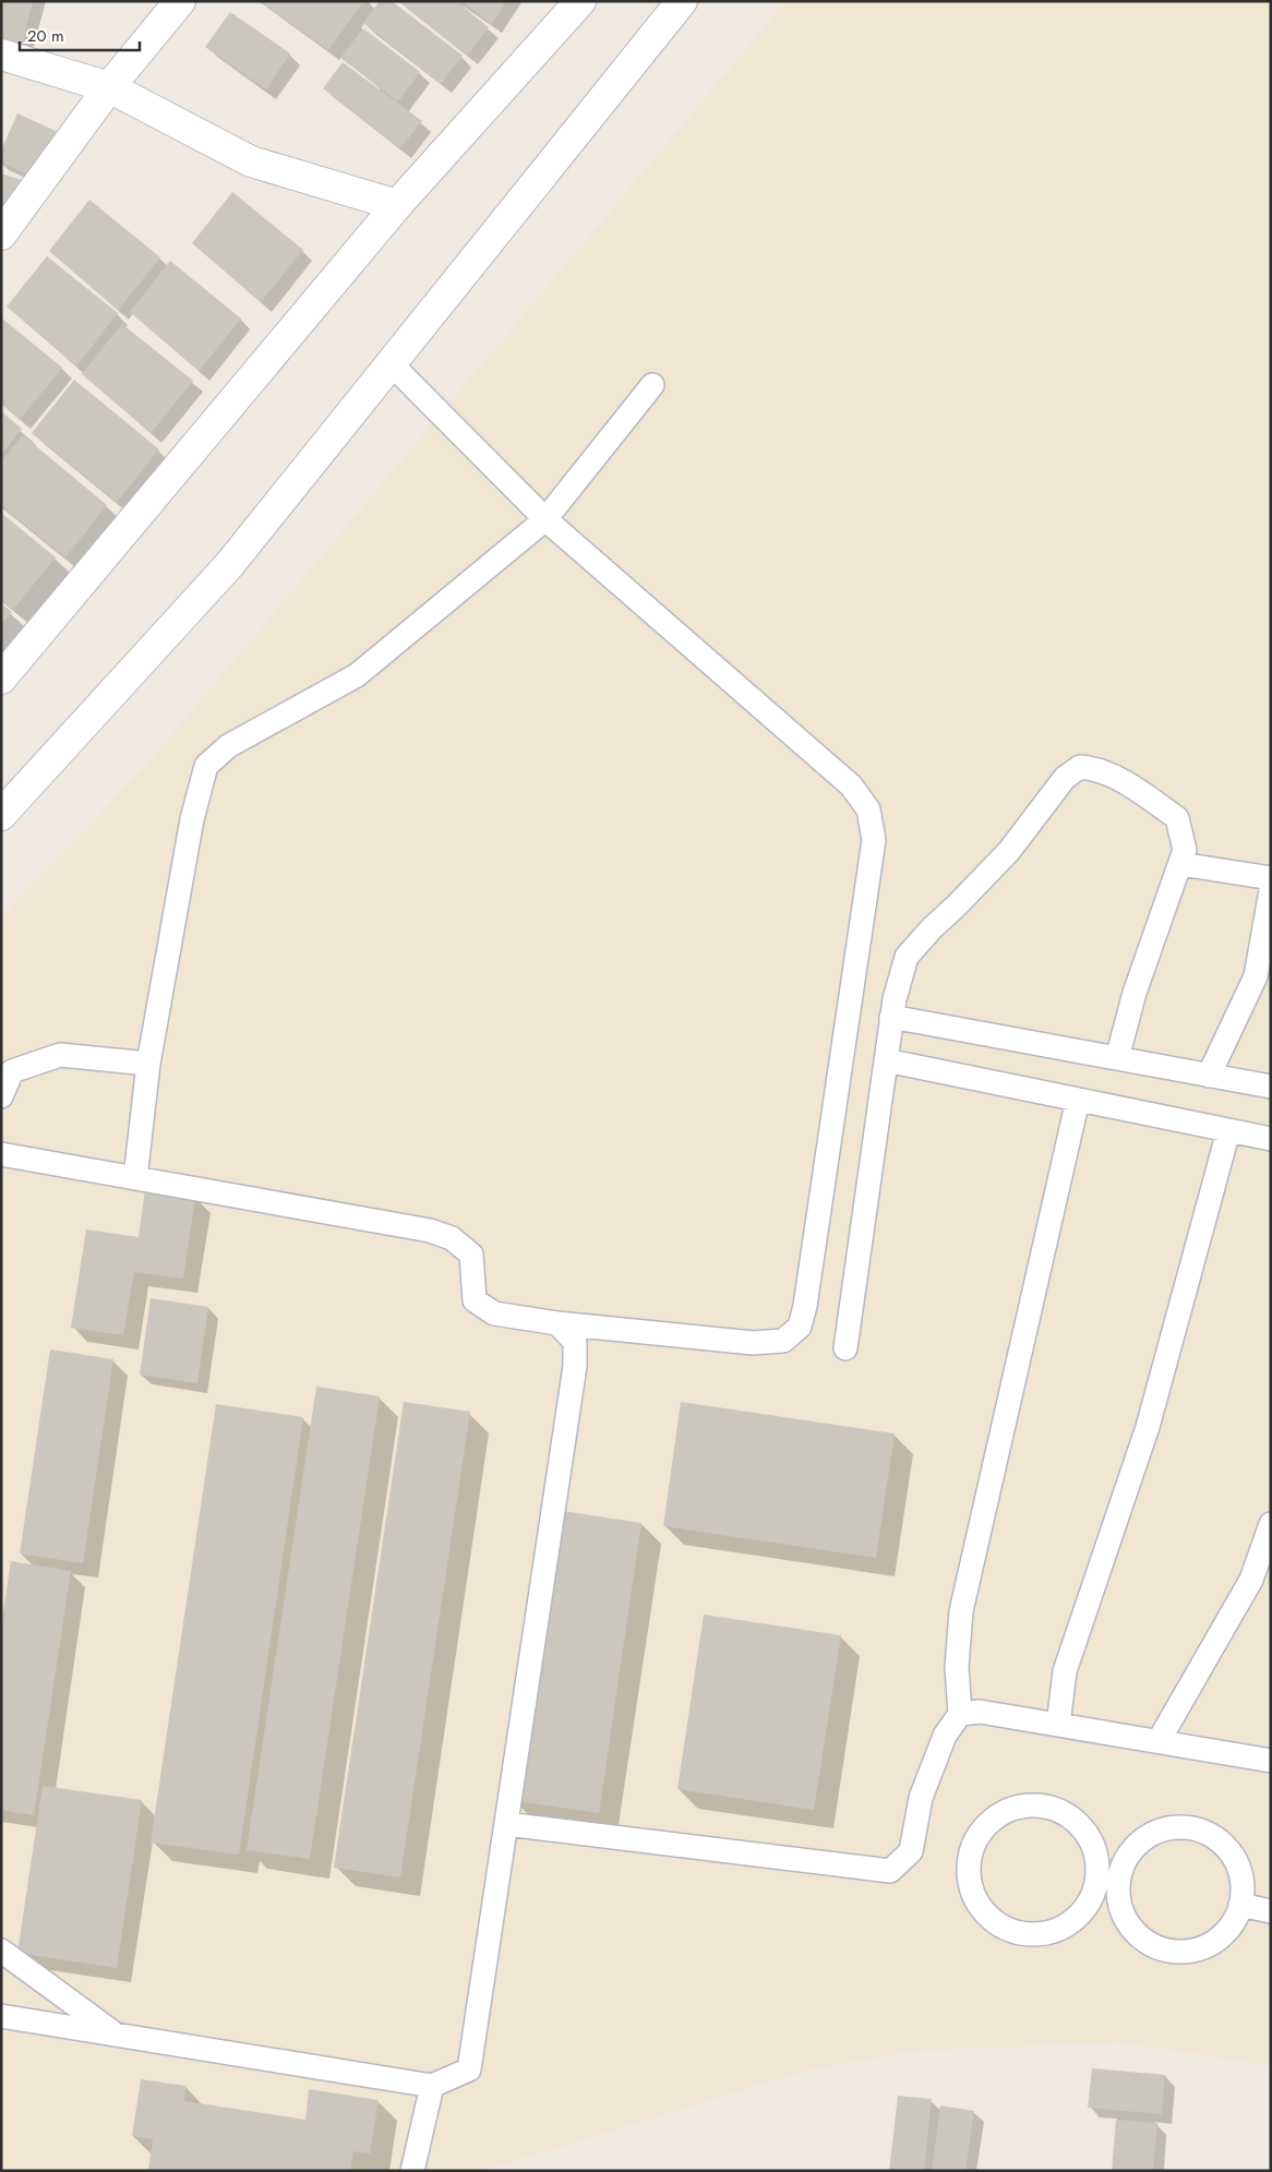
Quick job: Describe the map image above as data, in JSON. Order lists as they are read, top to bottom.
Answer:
{
  "scale_bar": "20 m"
}
